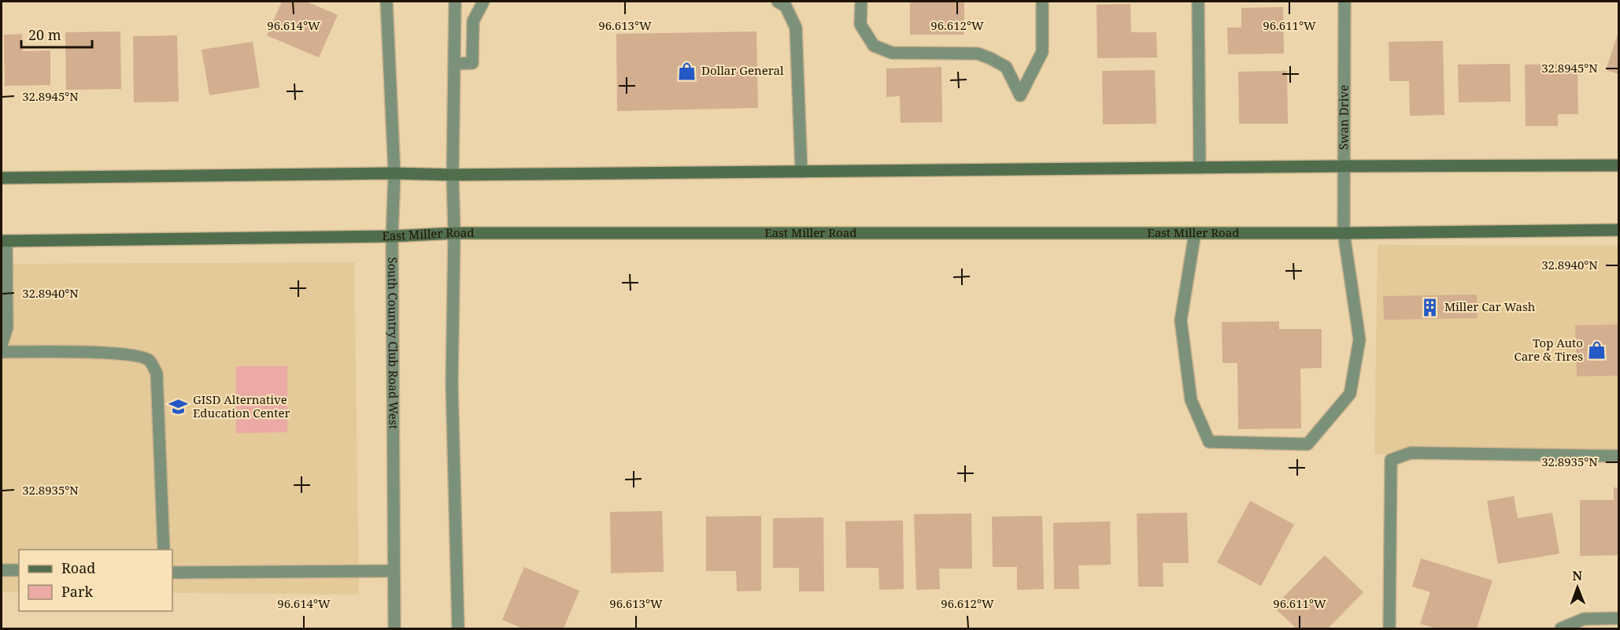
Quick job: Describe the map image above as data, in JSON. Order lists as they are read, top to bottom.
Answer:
{
  "streets": {
    "main road": ["East Miller Road"],
    "street": ["Swan Drive", "South Country Club Road West"]
  },
  "crossings": [
    ["Swan Drive", "East Miller Road"],
    ["East Miller Road", "South Country Club Road West"]
  ],
  "places": {
    "shop": ["Dollar General", "Top Auto Care & Tires"],
    "building": ["Miller Car Wash"],
    "school or university": ["GISD Alternative Education Center"]
  },
  "legend": ["Road", "Park"],
  "scale_bar": "20 m",
  "north": "top",
  "coordinates": [
    "96.614°W",
    "96.613°W",
    "96.612°W",
    "96.611°W",
    "32.8945°N",
    "32.8940°N",
    "32.8935°N"
  ]
}
